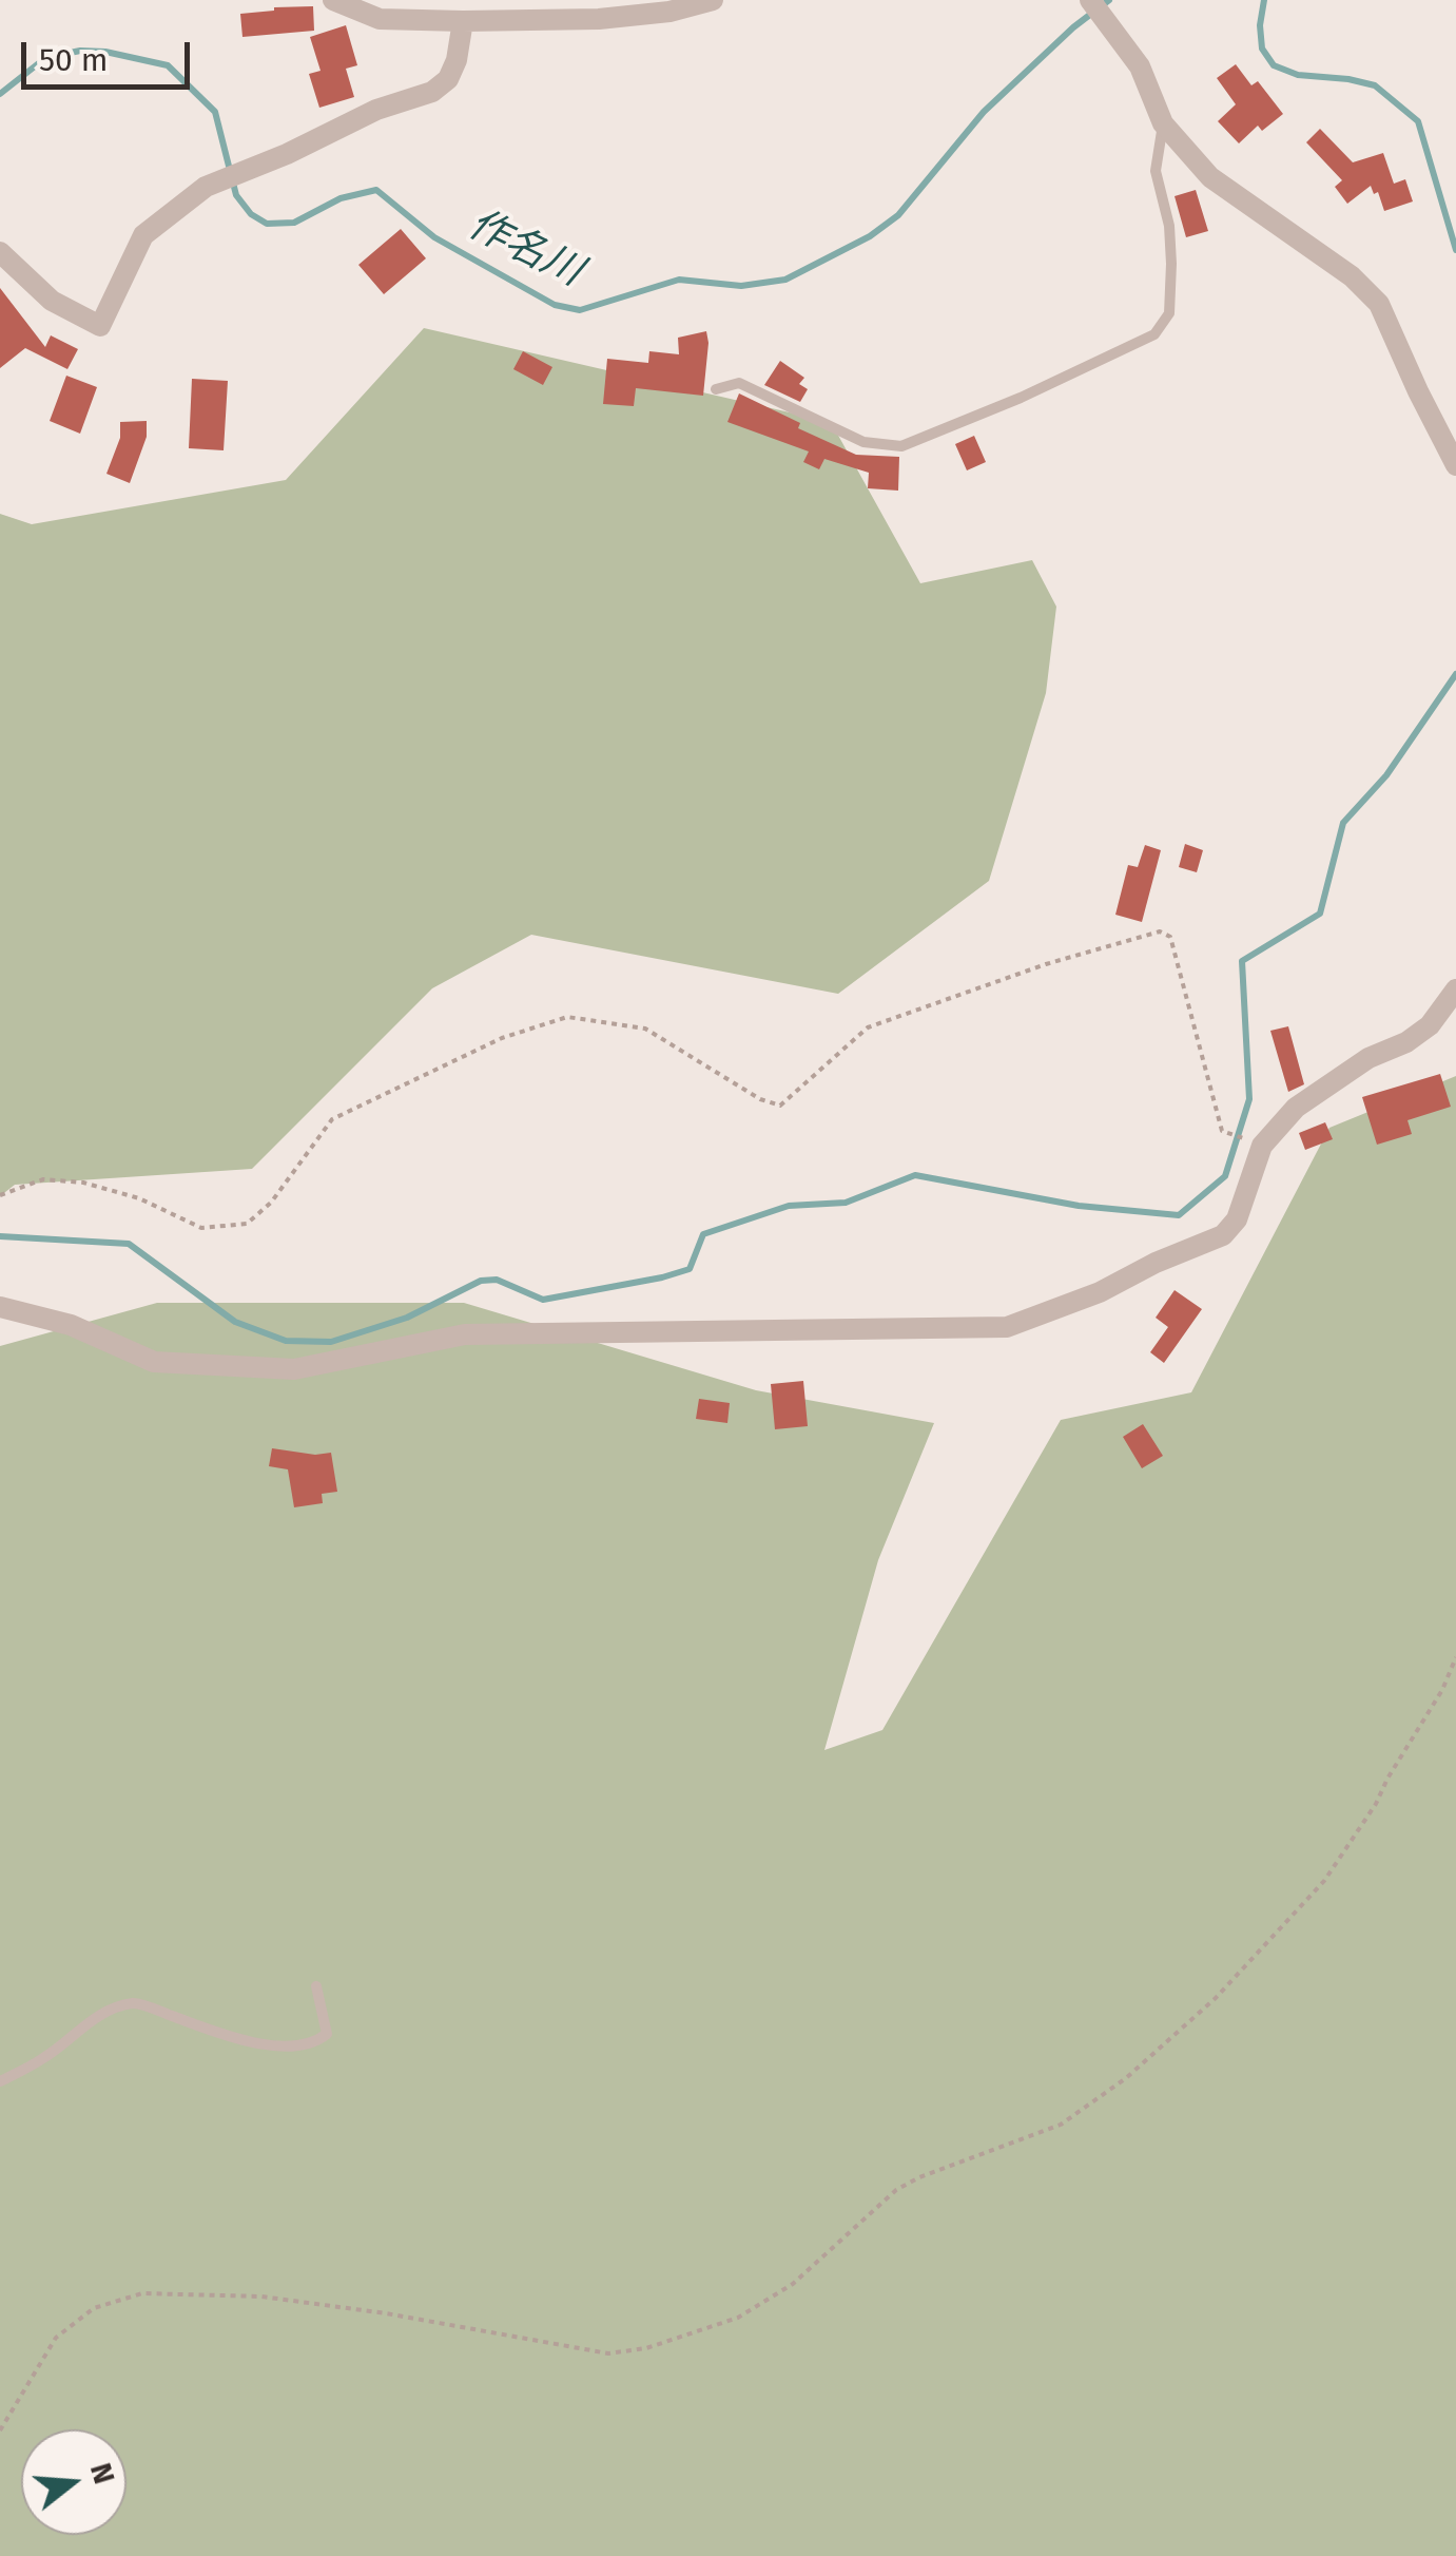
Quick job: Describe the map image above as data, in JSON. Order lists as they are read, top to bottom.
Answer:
{
  "water": ["作名川"],
  "scale_bar": "50 m",
  "north": "right"
}
